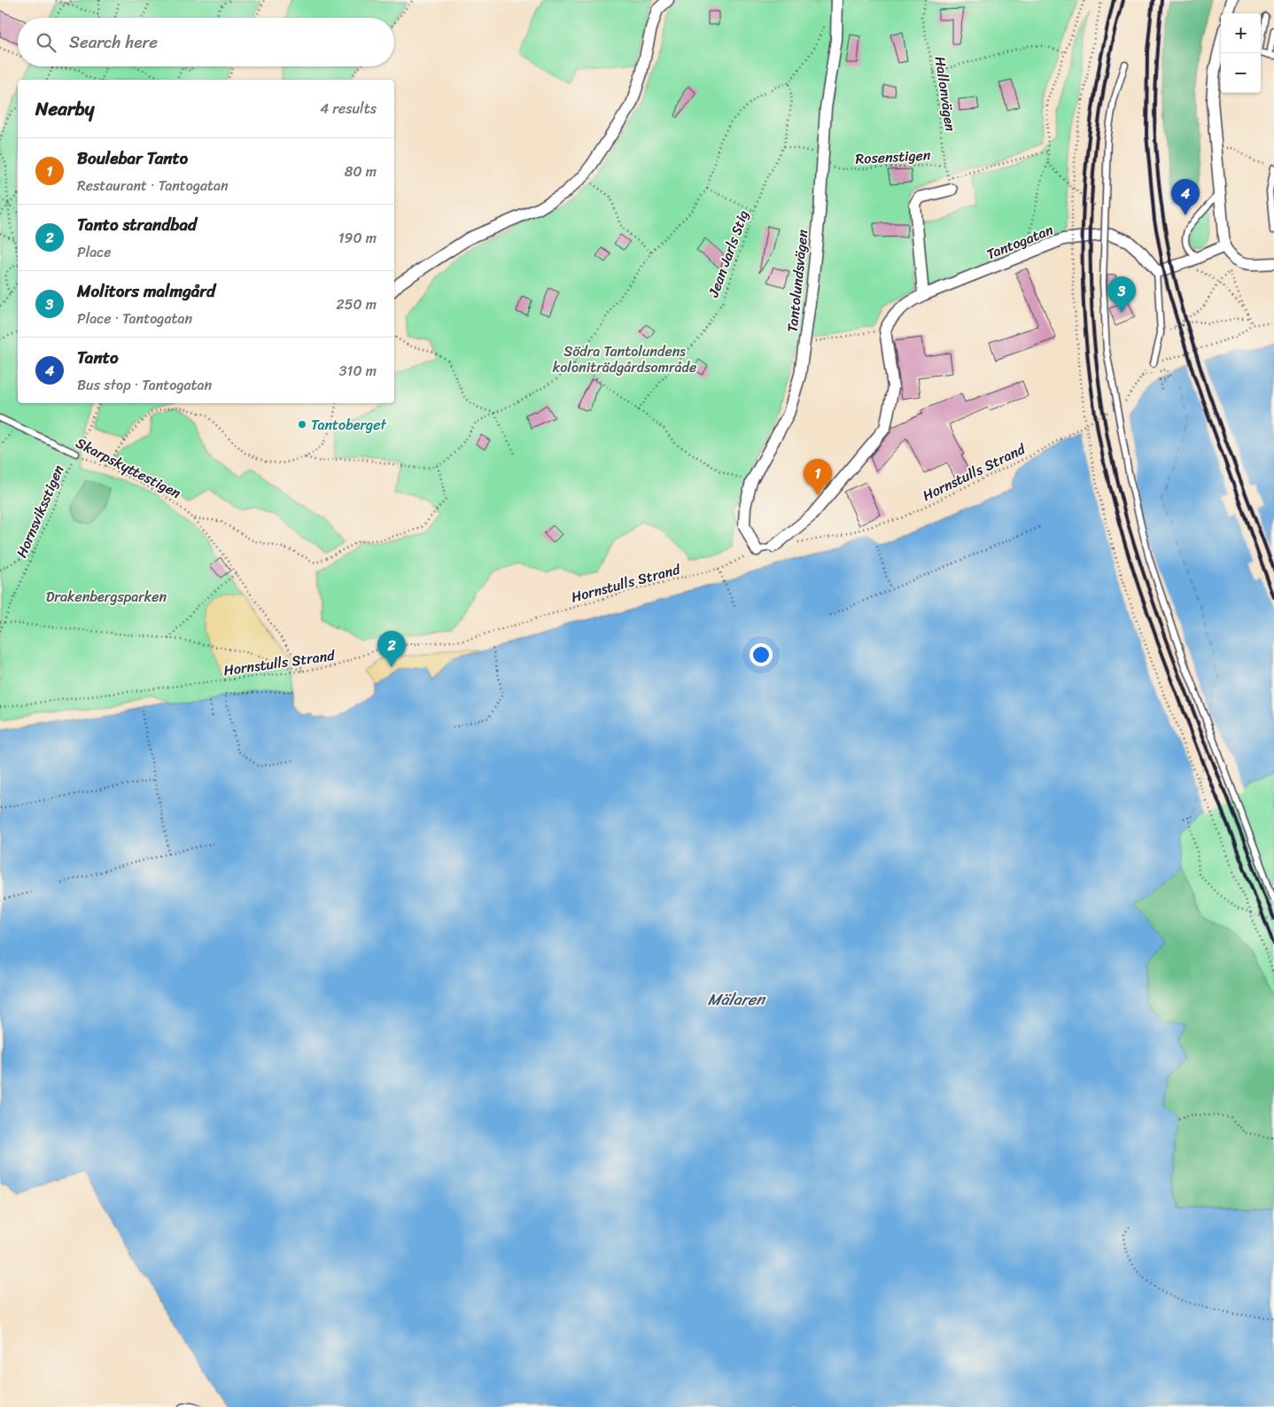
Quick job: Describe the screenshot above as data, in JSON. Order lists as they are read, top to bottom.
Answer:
{
  "streets": {
    "street": ["Tantogatan", "Tantolundsvägen"],
    "lane": ["Skarpskyttestigen"],
    "path": [
      "Hallonvägen",
      "Rosenstigen",
      "Jean Jarls Stig",
      "Hornstulls Strand",
      "Hornsviksstigen"
    ]
  },
  "crossings": [
    ["Hallonvägen", "Rosenstigen"],
    ["Tantolundsvägen", "Hornstulls Strand"],
    ["Skarpskyttestigen", "Hornstulls Strand"],
    ["Skarpskyttestigen", "Hornsviksstigen"]
  ],
  "water": ["Mälaren"],
  "parks": ["Södra Tantolundens koloniträdgårdsområde", "Drakenbergsparken"],
  "places": ["Tantoberget"],
  "page": {
    "map_buttons": ["+", "−"],
    "search": "Search here",
    "heading": ["Nearby", "4 results"],
    "list": [
      {
        "mark": "1",
        "name": "Boulebar Tanto",
        "note": "Restaurant · Tantogatan",
        "value": "80 m"
      },
      {
        "mark": "2",
        "name": "Tanto strandbad",
        "note": "Place",
        "value": "190 m"
      },
      {
        "mark": "3",
        "name": "Molitors malmgård",
        "note": "Place · Tantogatan",
        "value": "250 m"
      },
      {
        "mark": "4",
        "name": "Tanto",
        "note": "Bus stop · Tantogatan",
        "value": "310 m"
      }
    ],
    "pins": [
      "4",
      "3",
      "1",
      "2"
    ]
  }
}
